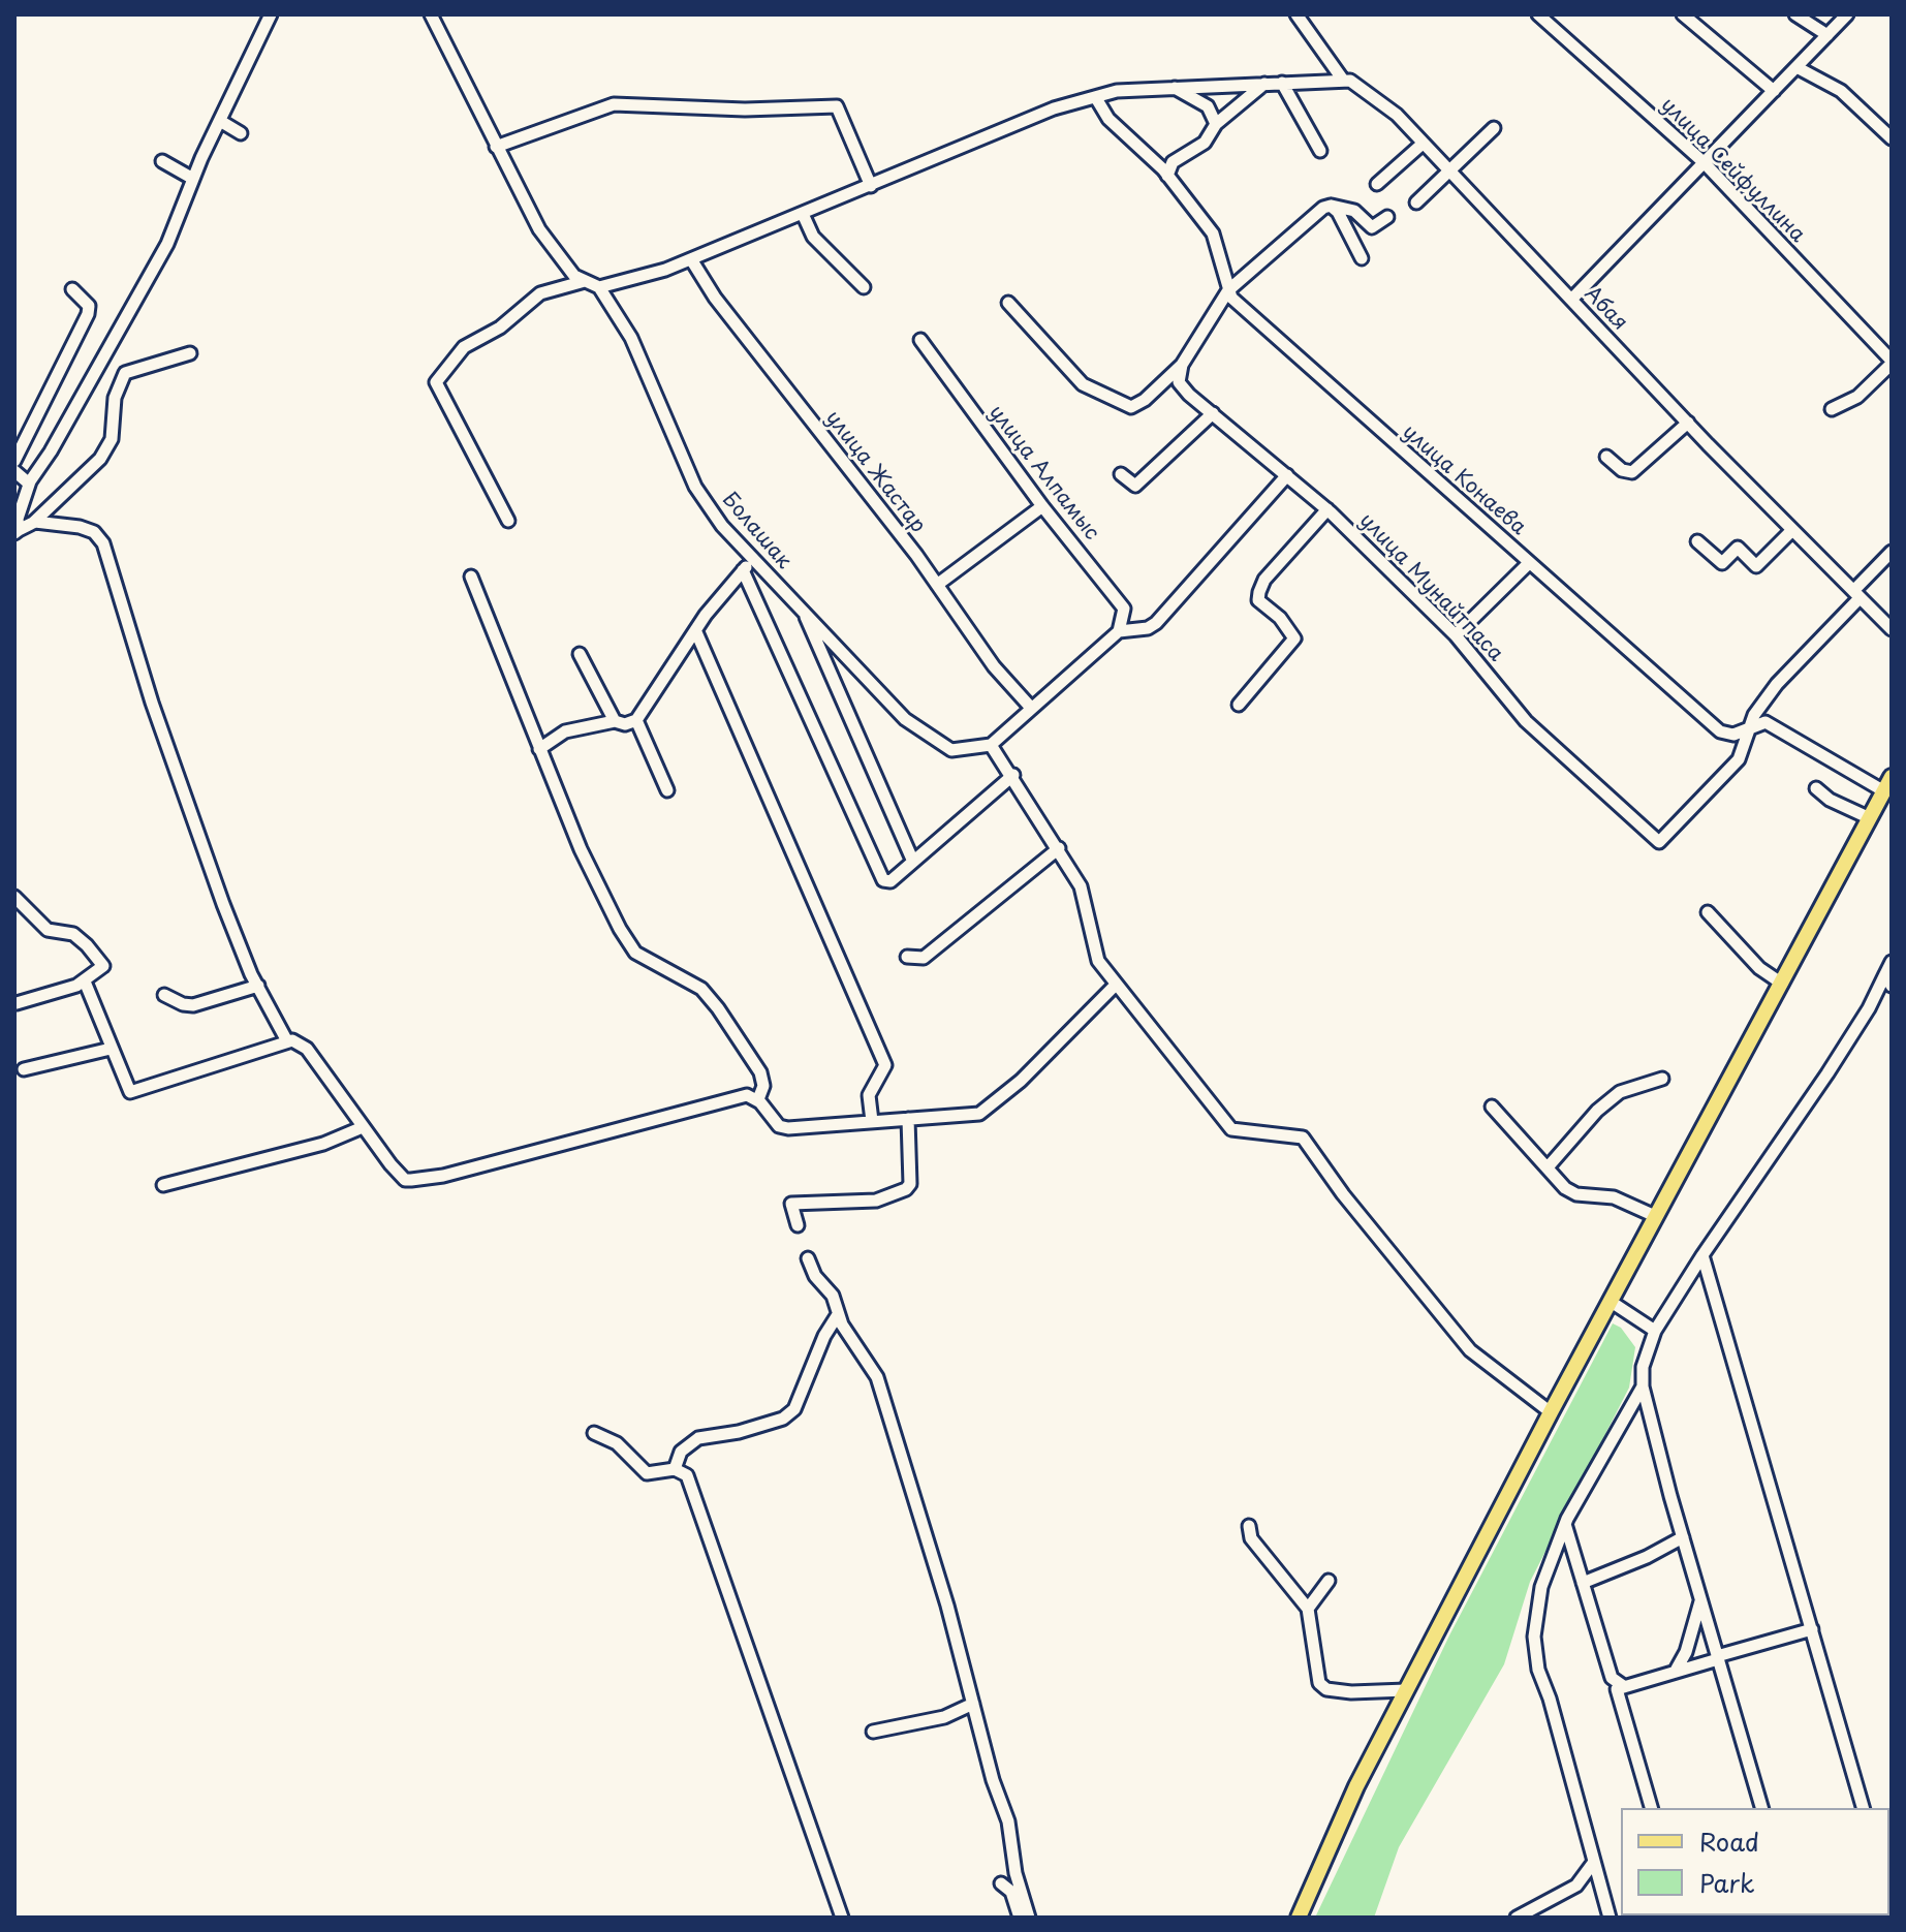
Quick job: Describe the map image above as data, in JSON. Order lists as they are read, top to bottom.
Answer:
{
  "streets": {
    "street": [
      "улица Сейфуллина",
      "Абая",
      "улица Жастар",
      "улица Алпамыс",
      "улица Конаева",
      "Болашак",
      "улица Мунайтпаса"
    ]
  },
  "crossings": [
    ["улица Конаева", "улица Мунайтпаса"]
  ],
  "legend": ["Road", "Park"]
}
